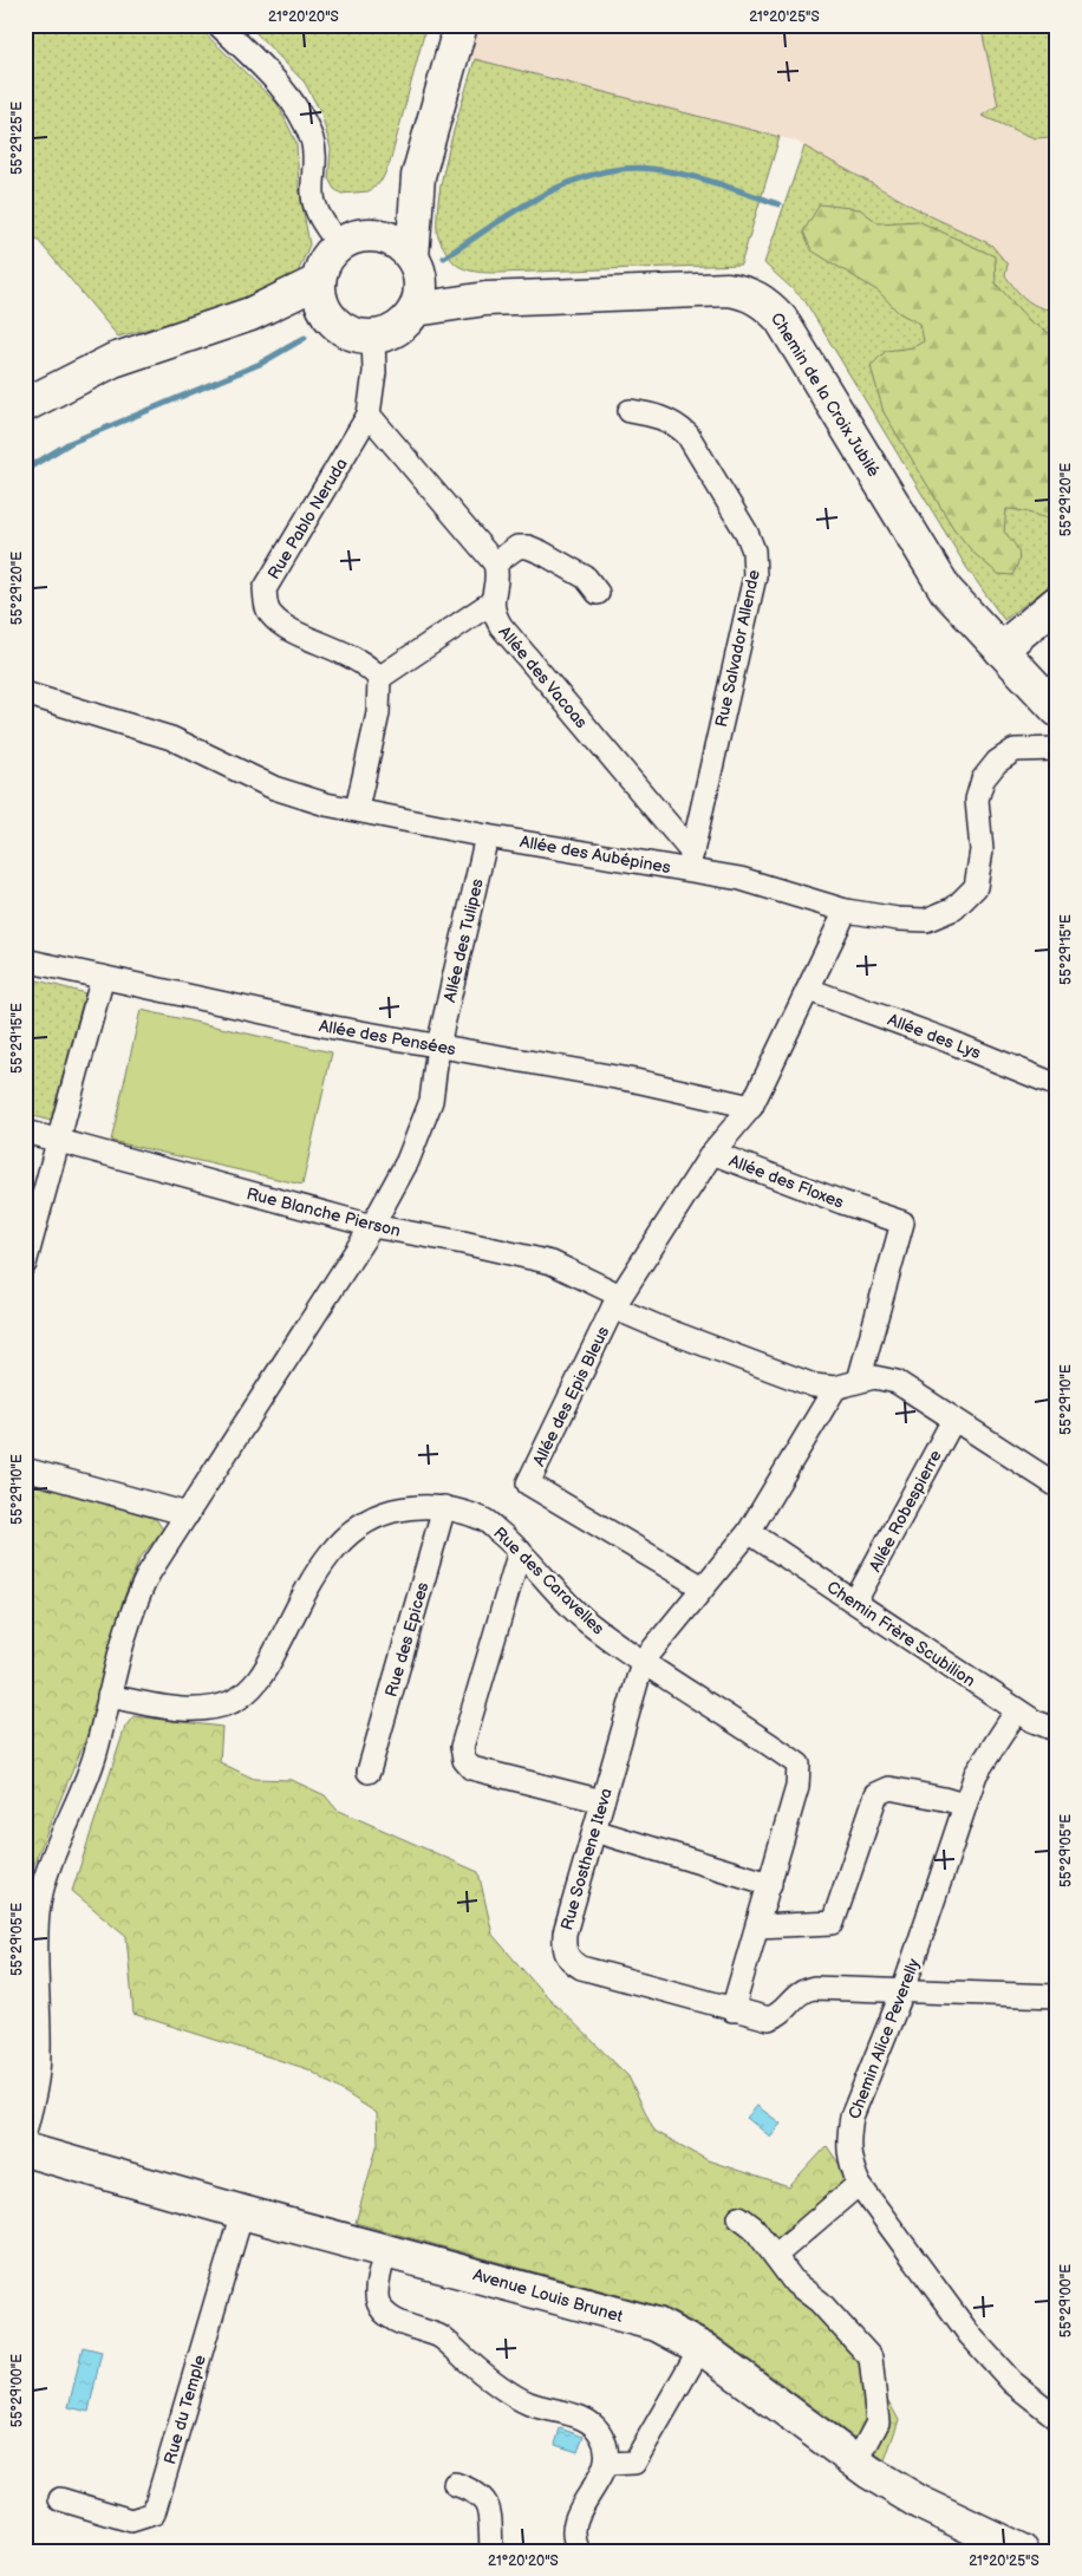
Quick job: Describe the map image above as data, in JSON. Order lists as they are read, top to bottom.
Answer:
{
  "streets": {
    "street": [
      "Chemin de la Croix Jubilé",
      "Rue Pablo Neruda",
      "Rue Salvador Allende",
      "Allée des Vacoas",
      "Allée des Aubépines",
      "Allée des Tulipes",
      "Allée des Lys",
      "Allée des Pensées",
      "Allée des Floxes",
      "Rue Blanche Pierson",
      "Allée des Epis Bleus",
      "Allée Robespierre",
      "Rue des Caravelles",
      "Chemin Frère Scubilion",
      "Rue des Epices",
      "Rue Sosthene Iteva",
      "Chemin Alice Peverelly",
      "Avenue Louis Brunet",
      "Rue du Temple"
    ]
  },
  "crossings": [
    ["Rue Salvador Allende", "Allée des Vacoas"],
    ["Rue Salvador Allende", "Allée des Aubépines"],
    ["Allée des Vacoas", "Allée des Aubépines"],
    ["Allée des Aubépines", "Allée des Tulipes"],
    ["Allée des Aubépines", "Allée des Floxes"],
    ["Allée des Tulipes", "Allée des Pensées"],
    ["Allée des Tulipes", "Rue Blanche Pierson"],
    ["Allée des Tulipes", "Rue des Caravelles"],
    ["Allée des Lys", "Allée des Floxes"],
    ["Allée des Pensées", "Allée des Floxes"],
    ["Allée des Floxes", "Allée des Epis Bleus"],
    ["Rue Blanche Pierson", "Allée des Epis Bleus"],
    ["Allée Robespierre", "Chemin Frère Scubilion"],
    ["Rue des Caravelles", "Rue des Epices"],
    ["Rue des Caravelles", "Rue Sosthene Iteva"],
    ["Chemin Frère Scubilion", "Chemin Alice Peverelly"],
    ["Avenue Louis Brunet", "Rue du Temple"]
  ],
  "coordinates": [
    "21°20'20\"S",
    "21°20'25\"S",
    "55°29'25\"E",
    "55°29'20\"E",
    "55°29'15\"E",
    "55°29'10\"E",
    "55°29'05\"E",
    "55°29'00\"E"
  ]
}
